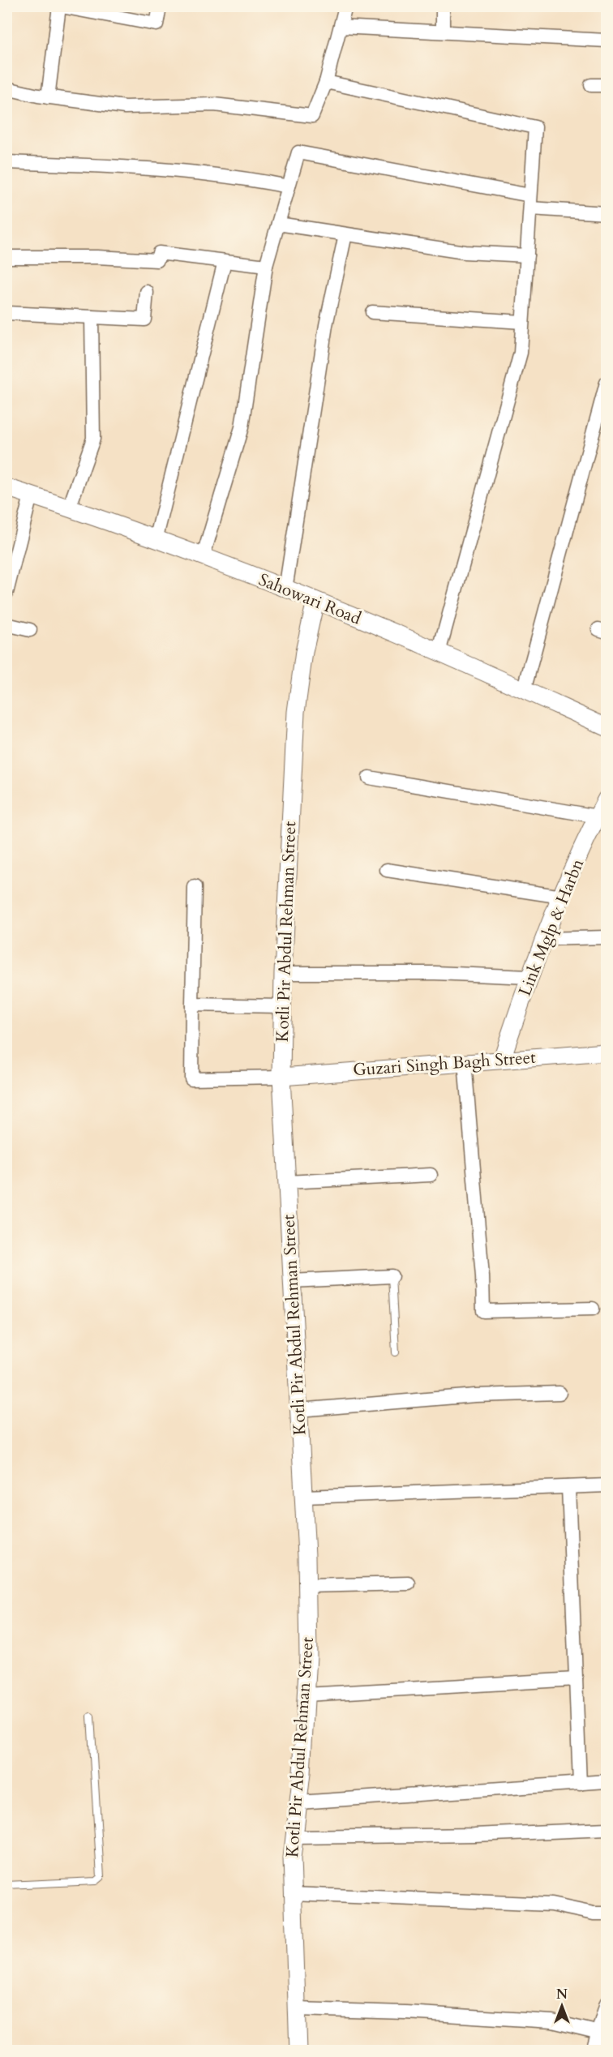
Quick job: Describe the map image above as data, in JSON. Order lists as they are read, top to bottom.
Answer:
{
  "streets": {
    "street": [
      "Sahowari Road",
      "Link Mglp & Harbn",
      "Kotli Pir Abdul Rehman Street",
      "Guzari Singh Bagh Street"
    ]
  },
  "crossings": [
    ["Sahowari Road", "Kotli Pir Abdul Rehman Street"],
    ["Link Mglp & Harbn", "Guzari Singh Bagh Street"],
    ["Kotli Pir Abdul Rehman Street", "Guzari Singh Bagh Street"]
  ],
  "north": "top"
}
